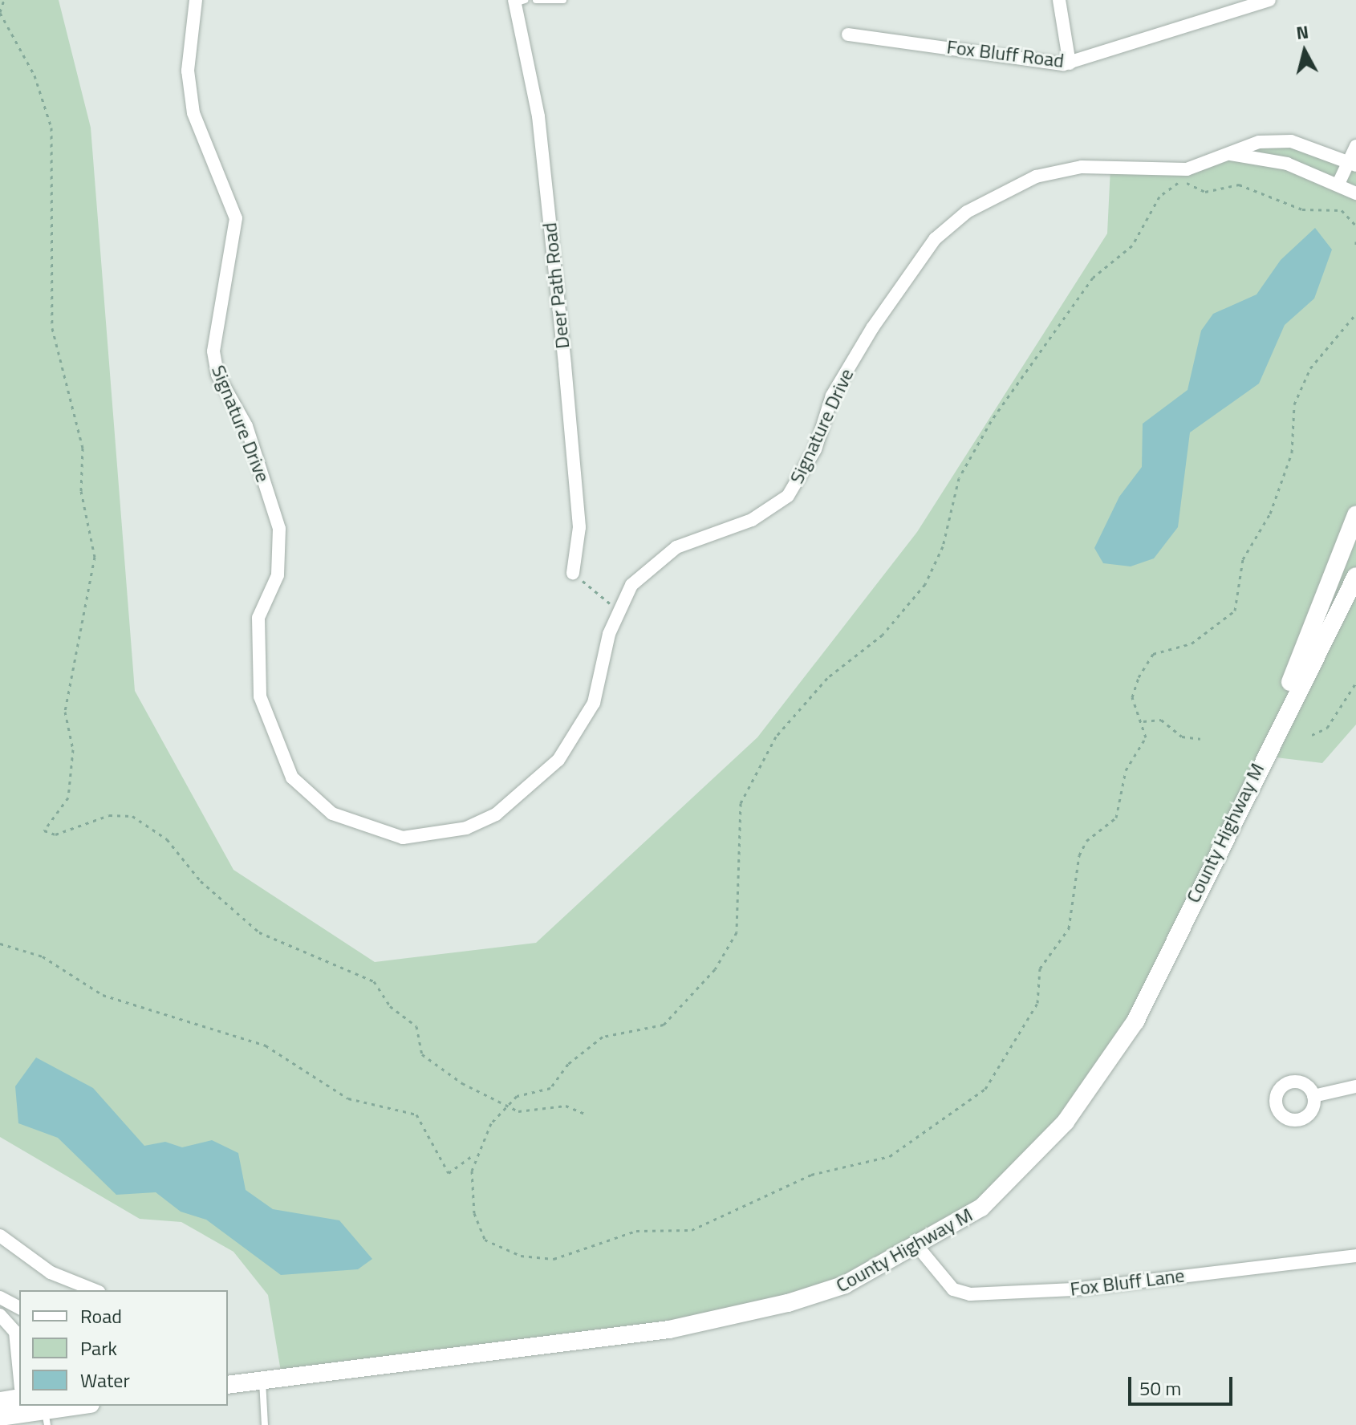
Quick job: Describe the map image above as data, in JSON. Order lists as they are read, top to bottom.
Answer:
{
  "streets": {
    "main road": ["County Highway M"],
    "street": [
      "Fox Bluff Road",
      "Deer Path Road",
      "Signature Drive",
      "Fox Bluff Lane"
    ]
  },
  "crossings": [
    ["County Highway M", "Fox Bluff Lane"]
  ],
  "legend": ["Road", "Park", "Water"],
  "scale_bar": "50 m",
  "north": "top"
}
